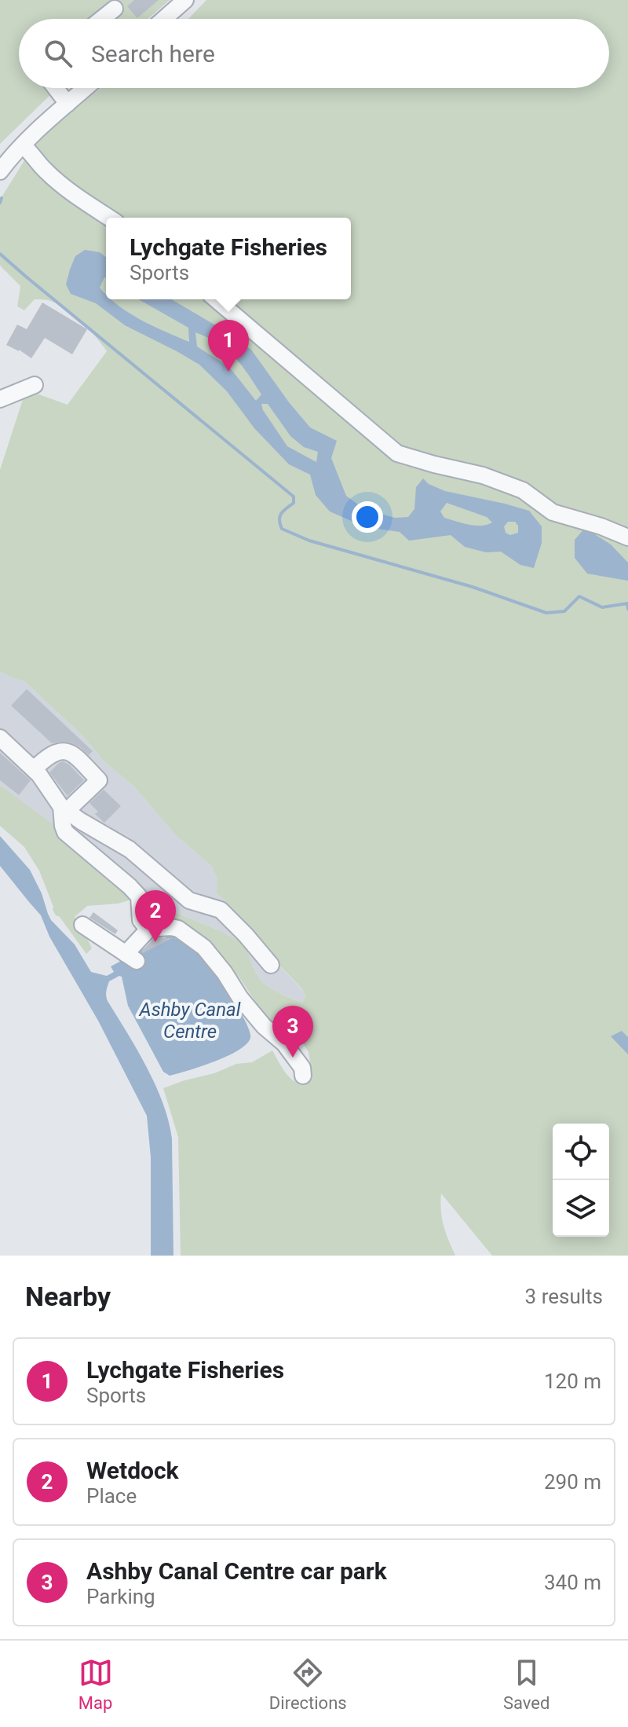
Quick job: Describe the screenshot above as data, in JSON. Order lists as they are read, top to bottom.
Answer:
{
  "water": ["Ashby Canal Centre"],
  "page": {
    "search": "Search here",
    "popup": ["Lychgate Fisheries", "Sports"],
    "pins": ["1", "2", "3"],
    "heading": ["Nearby", "3 results"],
    "list": [
      {
        "mark": "1",
        "name": "Lychgate Fisheries",
        "note": "Sports",
        "value": "120 m"
      },
      {
        "mark": "2",
        "name": "Wetdock",
        "note": "Place",
        "value": "290 m"
      },
      {
        "mark": "3",
        "name": "Ashby Canal Centre car park",
        "note": "Parking",
        "value": "340 m"
      }
    ],
    "nav": ["Map", "Directions", "Saved"]
  }
}
